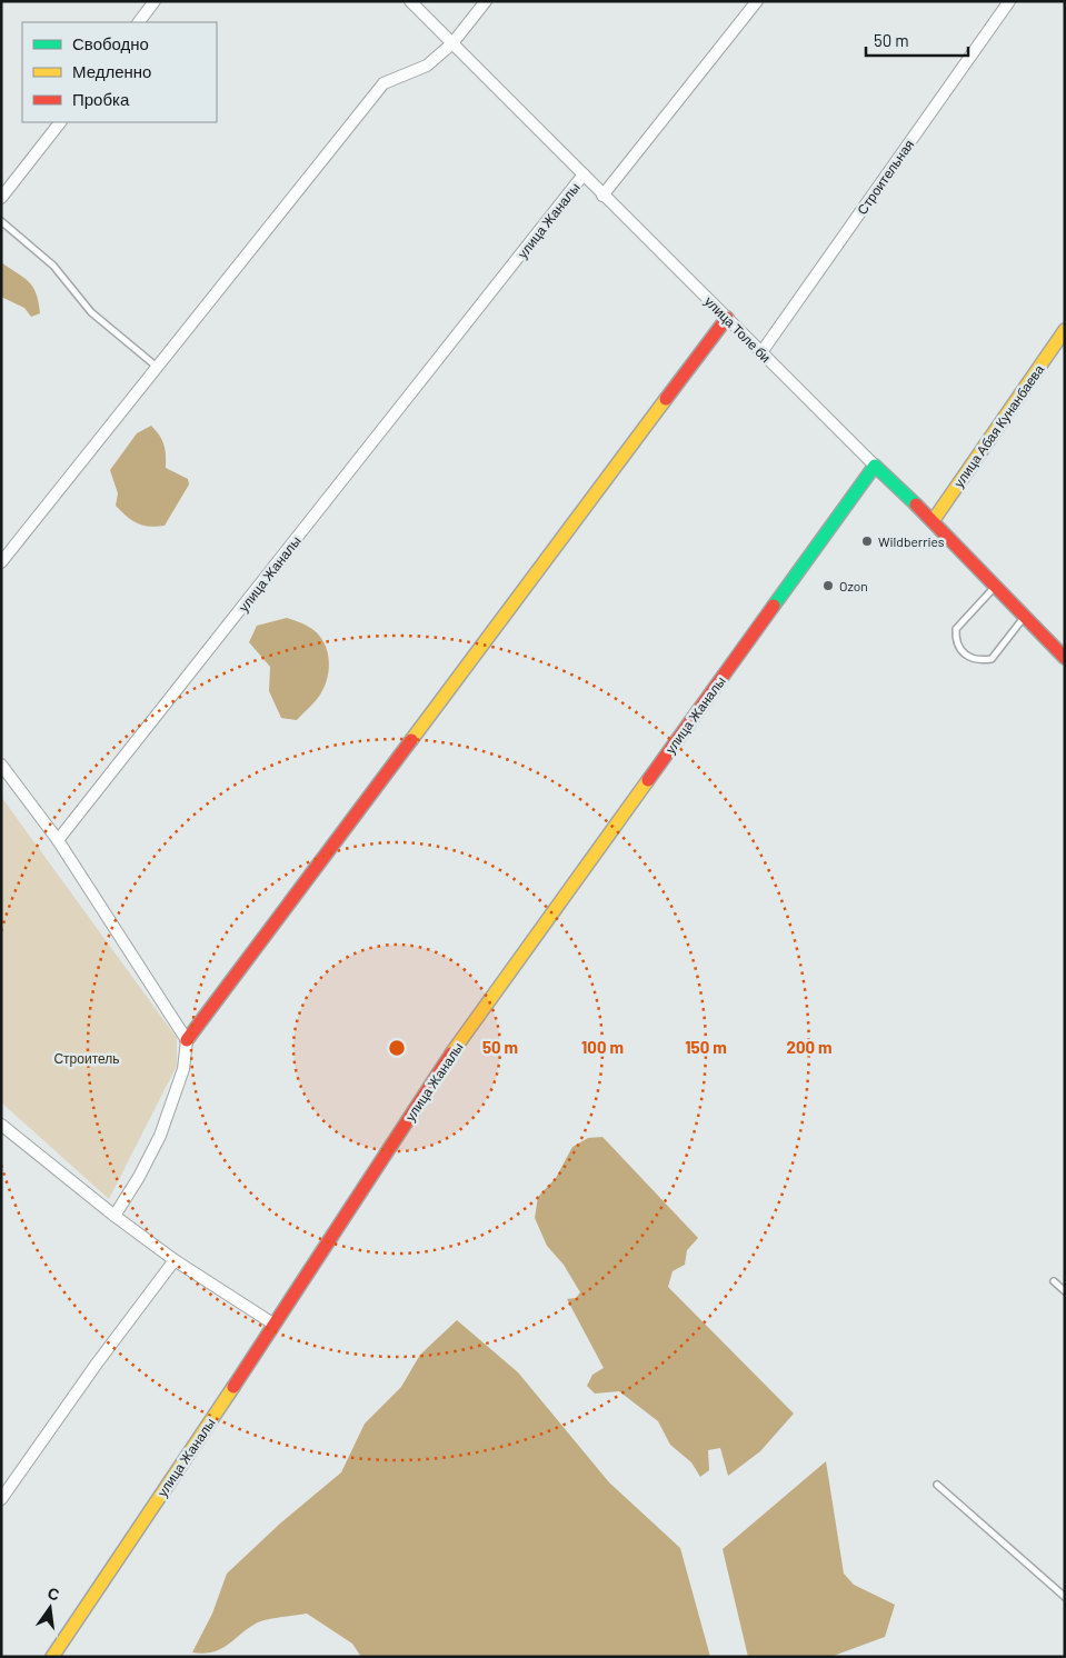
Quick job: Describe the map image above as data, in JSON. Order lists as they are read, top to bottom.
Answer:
{
  "streets": {
    "street": [
      "Строительная",
      "улица Жаналы",
      "улица Толе би",
      "улица Абая Кунанбаева"
    ]
  },
  "crossings": [
    ["Строительная", "улица Толе би"],
    ["улица Жаналы", "улица Толе би"],
    ["улица Толе би", "улица Абая Кунанбаева"]
  ],
  "parks": ["Строитель"],
  "places": ["Wildberries", "Ozon"],
  "legend": ["Свободно", "Медленно", "Пробка"],
  "scale_bar": "50 m",
  "north": "top",
  "rings": [
    "50 m",
    "100 m",
    "150 m",
    "200 m"
  ]
}
